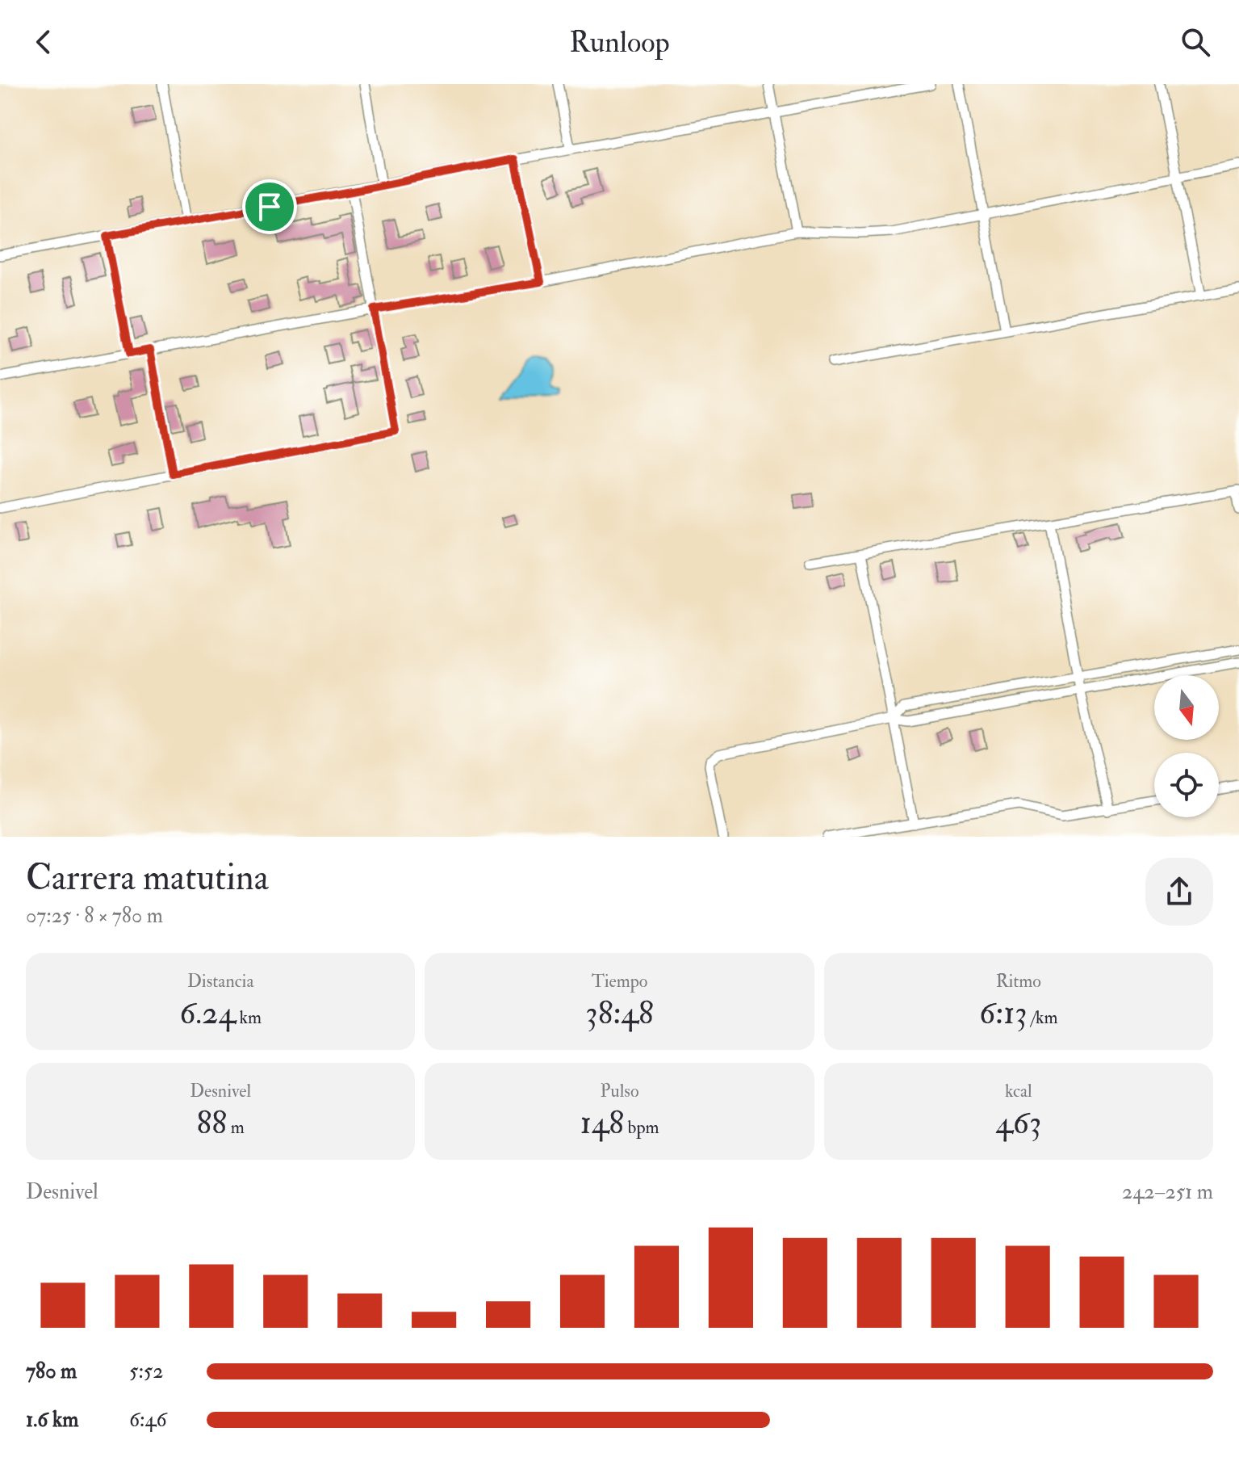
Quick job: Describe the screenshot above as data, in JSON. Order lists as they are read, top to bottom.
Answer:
{
  "north": "bottom",
  "page": {
    "header": "Runloop",
    "heading": ["Carrera matutina", "07:25 · 8 × 780 m"],
    "stats": [
      ["Distancia", "6.24 km"],
      ["Tiempo", "38:48"],
      ["Ritmo", "6:13 /km"],
      ["Desnivel", "88 m"],
      ["Pulso", "148 bpm"],
      ["kcal", "463"]
    ],
    "chart": ["Desnivel", "242–251 m"],
    "list": [
      {
        "name": "780 m",
        "note": "5:52"
      },
      {
        "name": "1.6 km",
        "note": "6:46"
      }
    ]
  }
}
